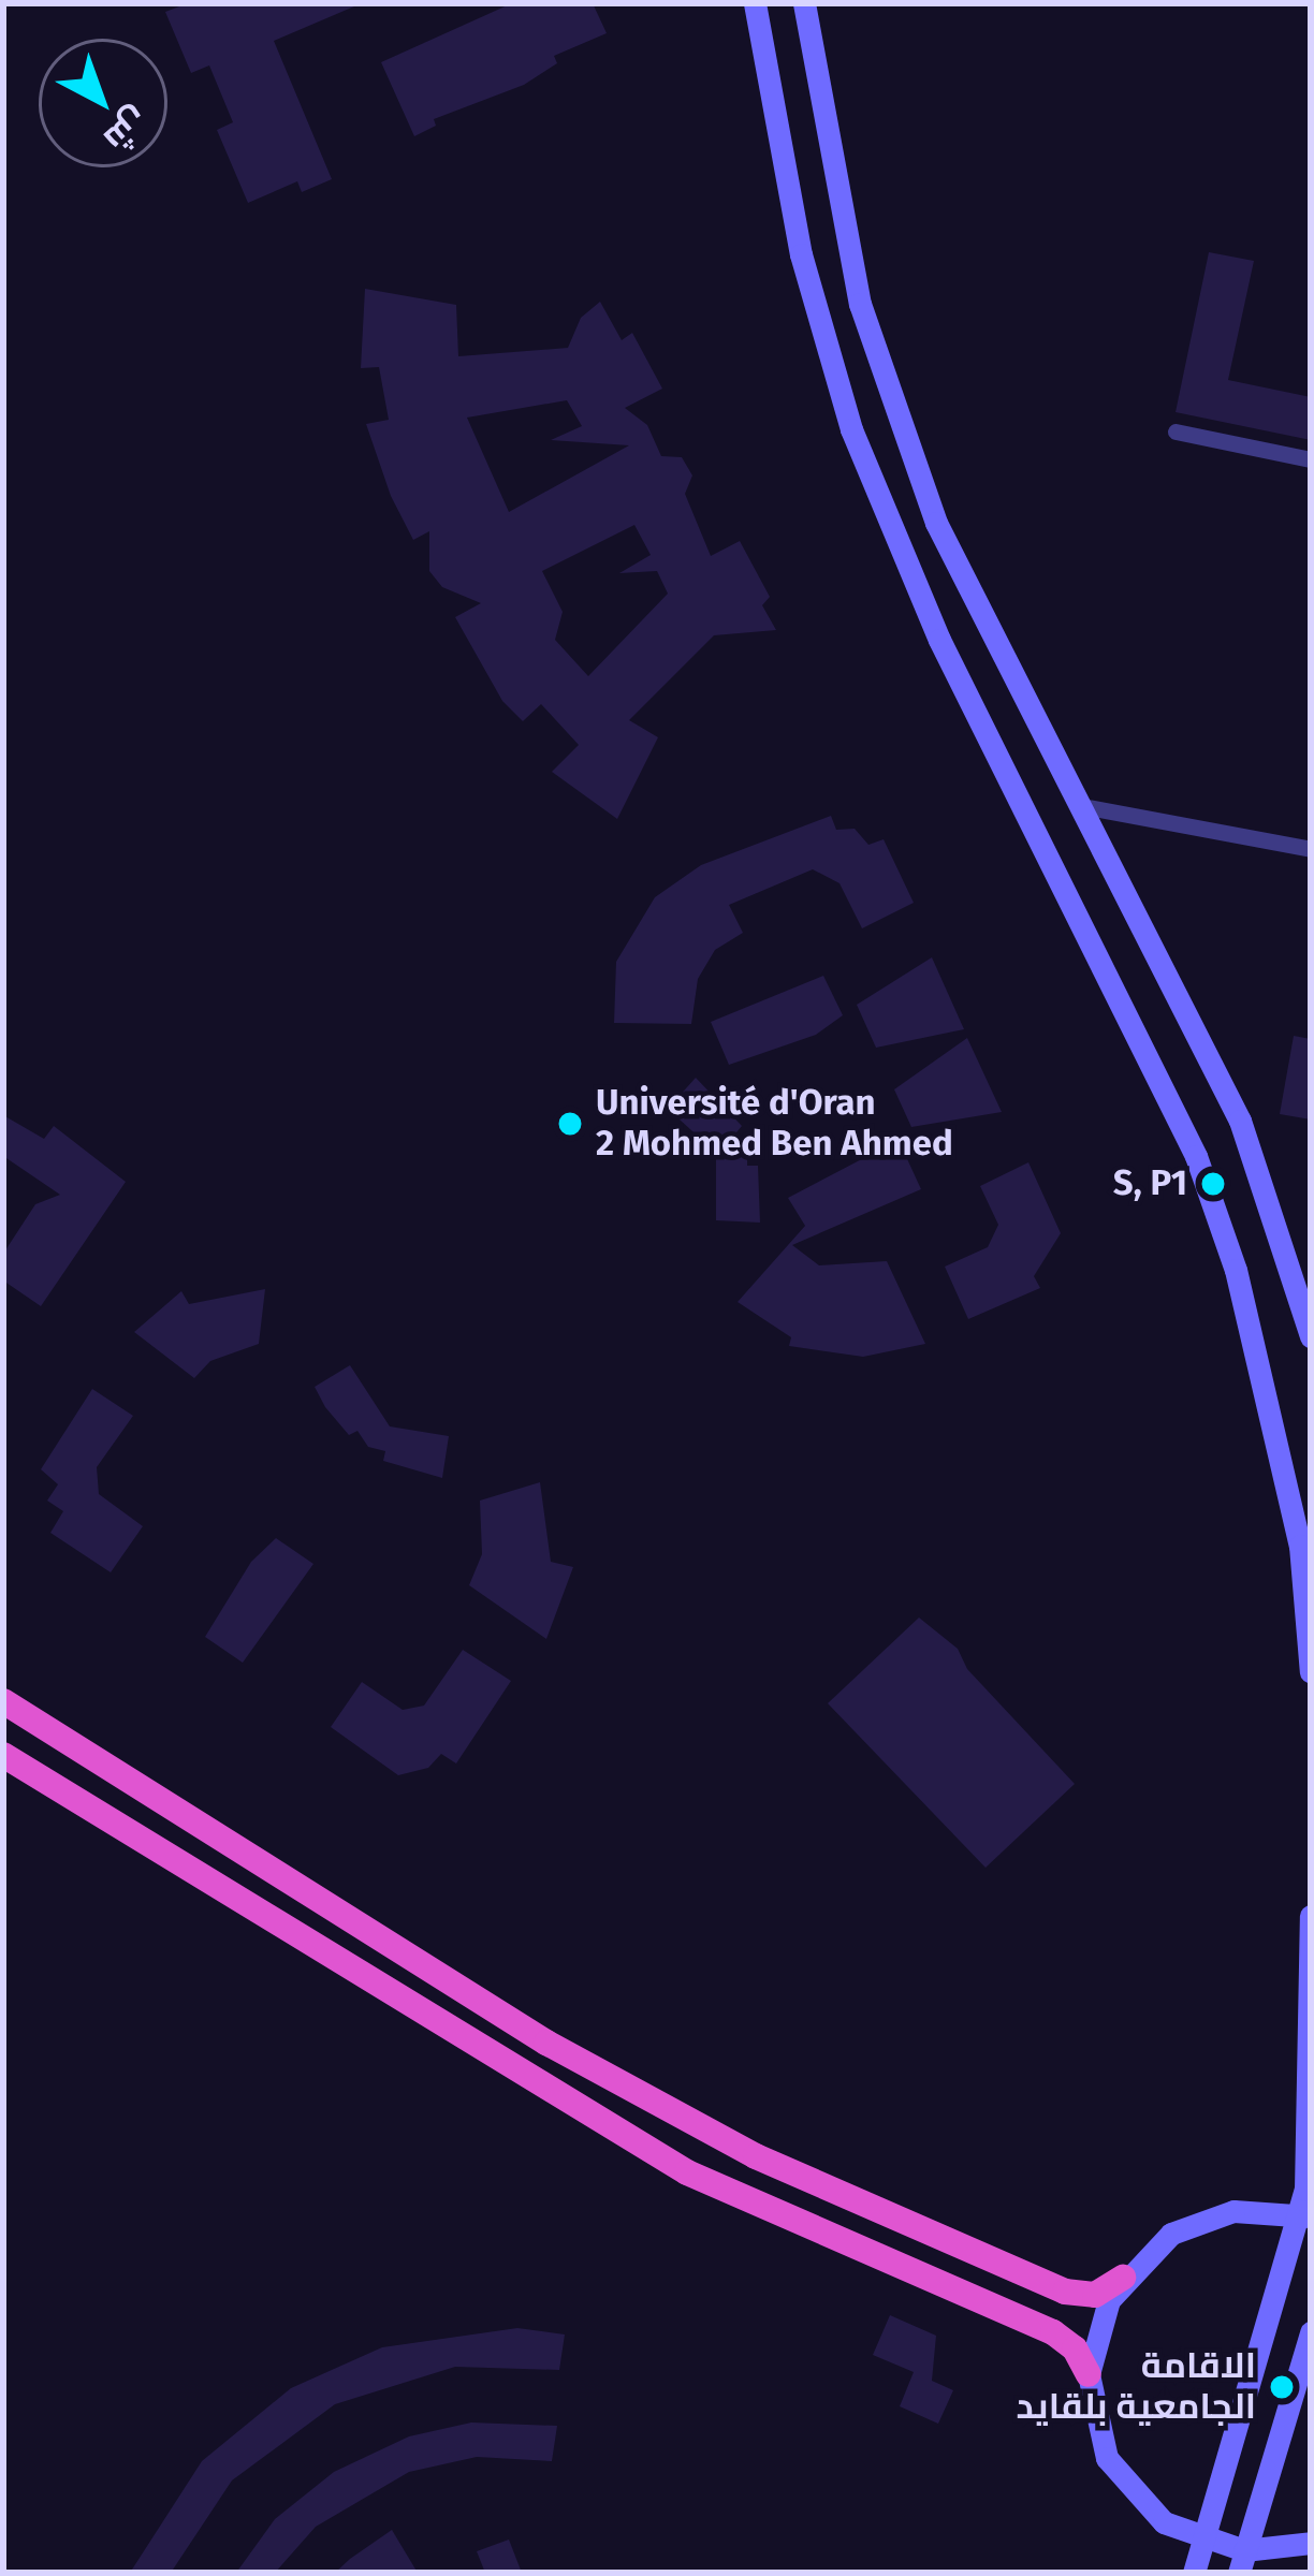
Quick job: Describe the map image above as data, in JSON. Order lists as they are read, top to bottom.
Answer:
{
  "places": ["Université d'Oran 2 Mohmed Ben Ahmed", "S, P1", "الاقامة الجامعية بلقايد"],
  "north": "bottom right"
}
